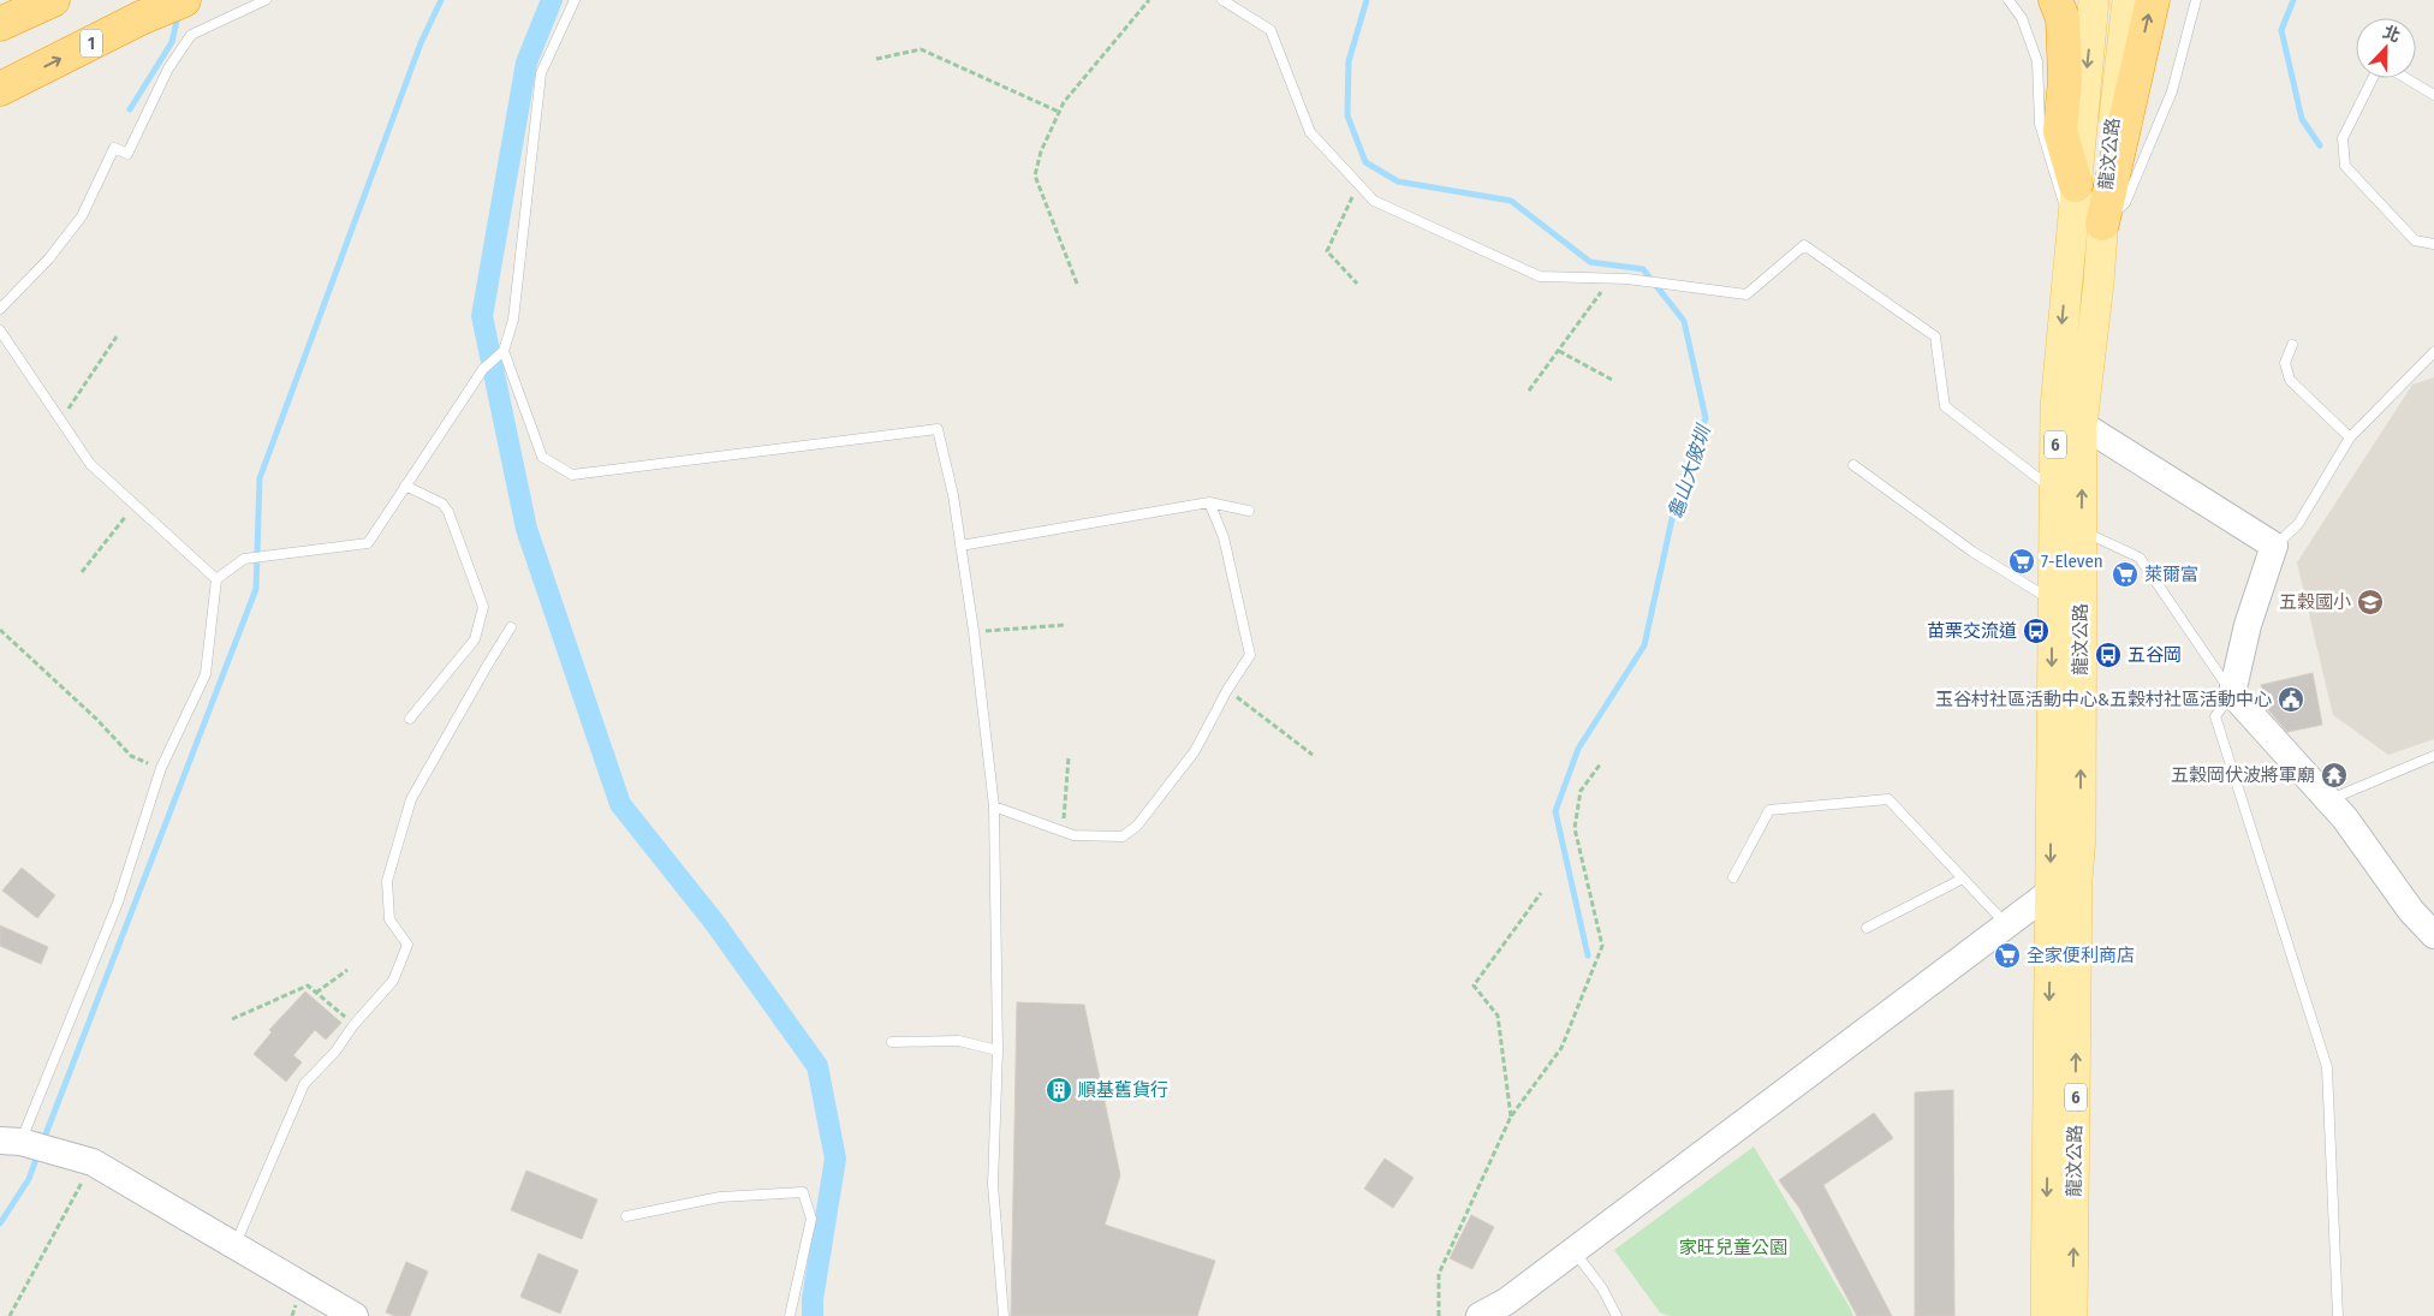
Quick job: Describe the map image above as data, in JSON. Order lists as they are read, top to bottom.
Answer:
{
  "streets": {
    "highway": ["1"],
    "main road": ["龍汶公路", "6"]
  },
  "water": ["龜山大陂圳"],
  "parks": ["家旺兒童公園"],
  "places": {
    "supermarket": ["7-Eleven", "萊爾富", "全家便利商店"],
    "school or university": ["五穀國小"],
    "bus stop": ["苗栗交流道", "五谷岡"],
    "public building": ["玉谷村社區活動中心&五穀村社區活動中心"],
    "temple": ["五穀岡伏波將軍廟"],
    "building": ["順基舊貨行"]
  },
  "north": "top"
}
